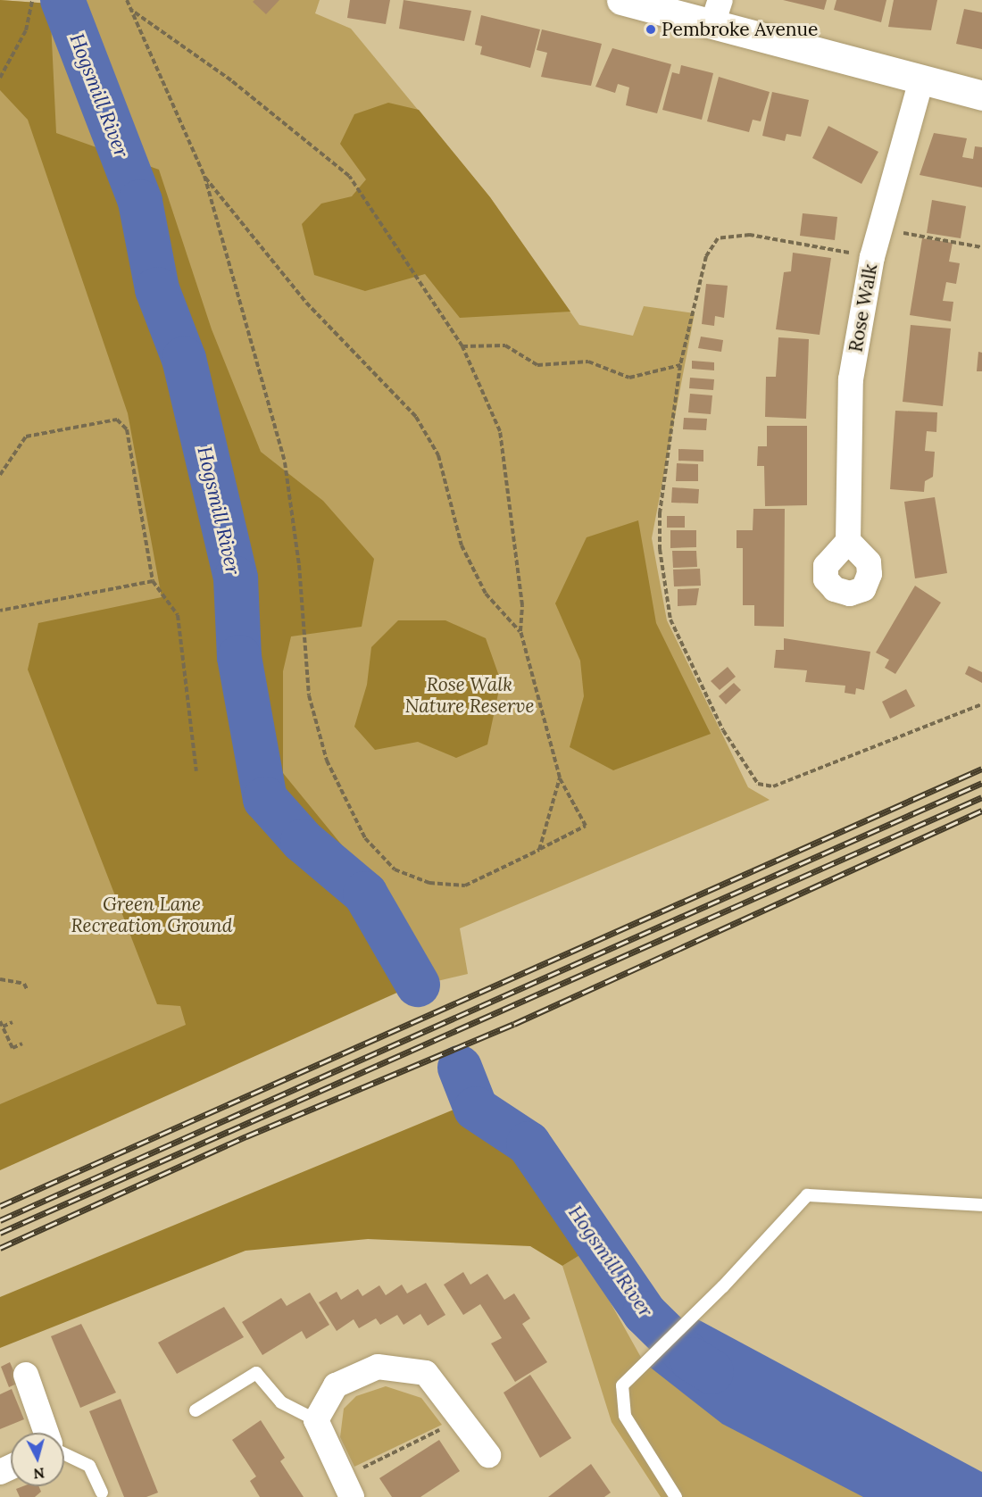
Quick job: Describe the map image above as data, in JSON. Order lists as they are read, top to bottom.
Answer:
{
  "streets": {
    "street": ["Rose Walk"]
  },
  "water": ["Hogsmill River"],
  "parks": ["Rose Walk Nature Reserve", "Green Lane Recreation Ground"],
  "places": ["Pembroke Avenue"],
  "north": "bottom"
}
